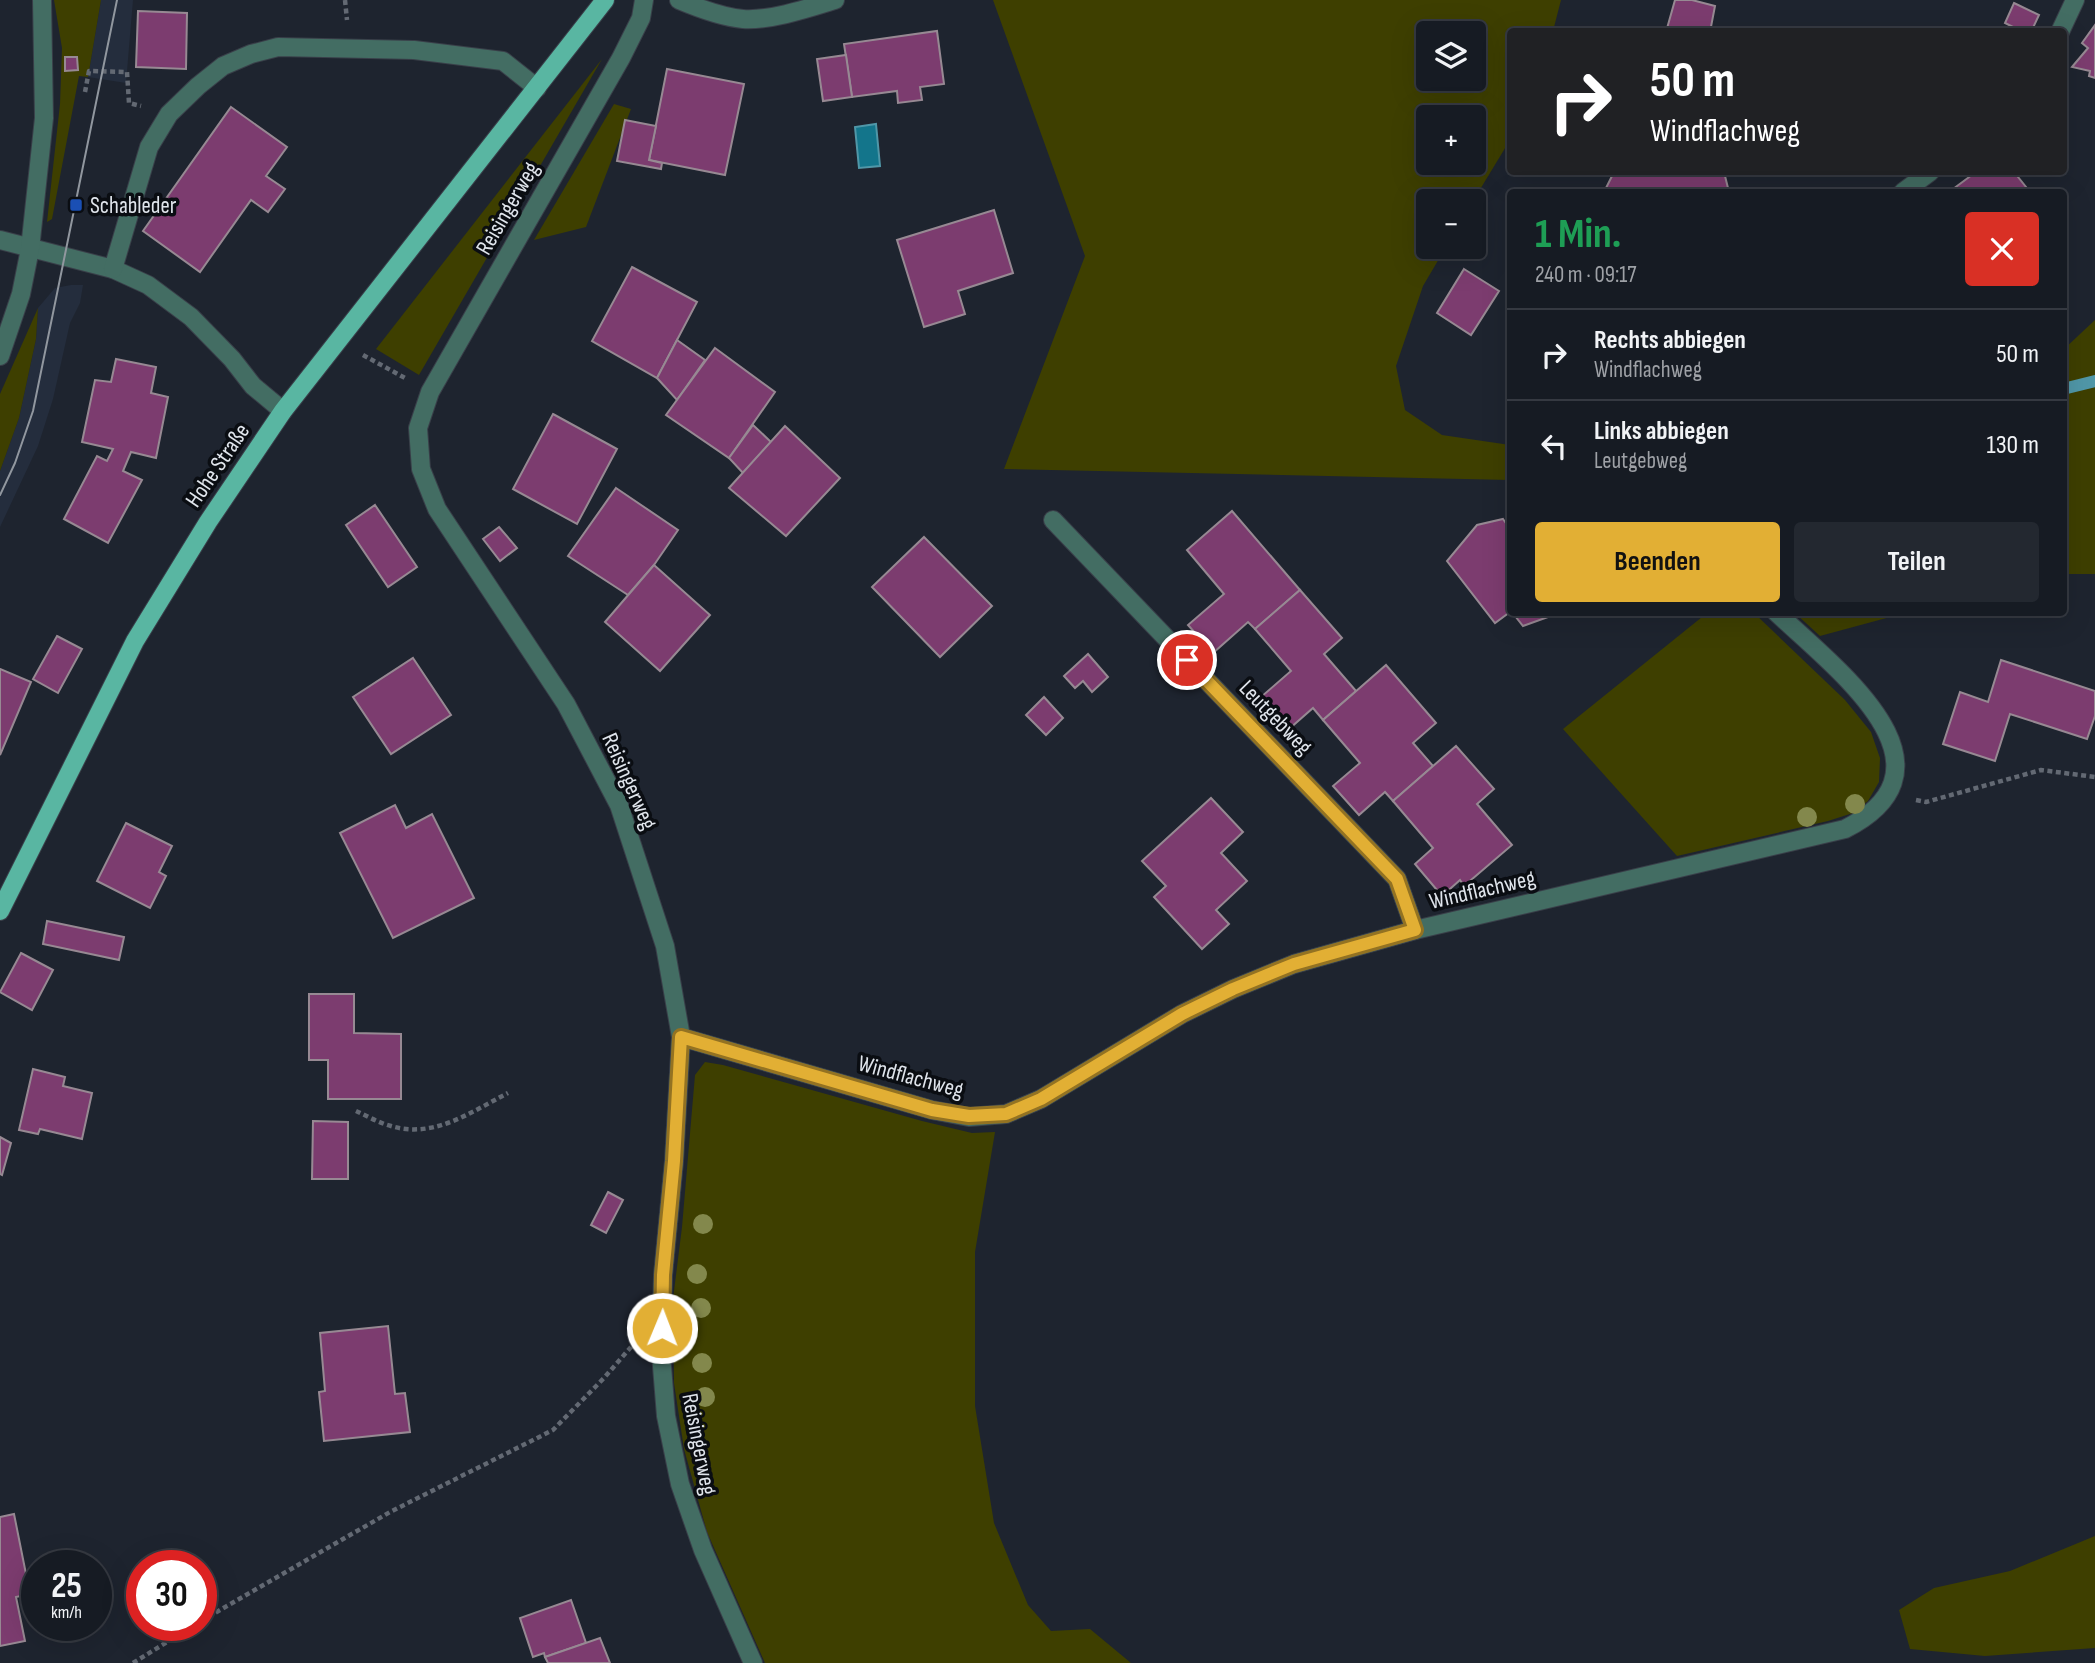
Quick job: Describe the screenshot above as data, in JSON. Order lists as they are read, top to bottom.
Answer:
{
  "streets": {
    "main road": ["Hohe Straße"],
    "street": ["Reisingerweg", "Leutgebweg", "Windflachweg"]
  },
  "crossings": [
    ["Reisingerweg", "Windflachweg"],
    ["Leutgebweg", "Windflachweg"]
  ],
  "places": {
    "transit": ["Schableder"]
  },
  "page": {
    "map_buttons": ["+", "−"],
    "turn": ["50 m", "Windflachweg"],
    "heading": ["1 Min.", "240 m · 09:17"],
    "list": [
      {
        "name": "Rechts abbiegen",
        "note": "Windflachweg",
        "value": "50 m"
      },
      {
        "name": "Links abbiegen",
        "note": "Leutgebweg",
        "value": "130 m"
      }
    ],
    "buttons": ["Beenden", "Teilen"],
    "speed": "25 km/h",
    "limit": "30"
  }
}
